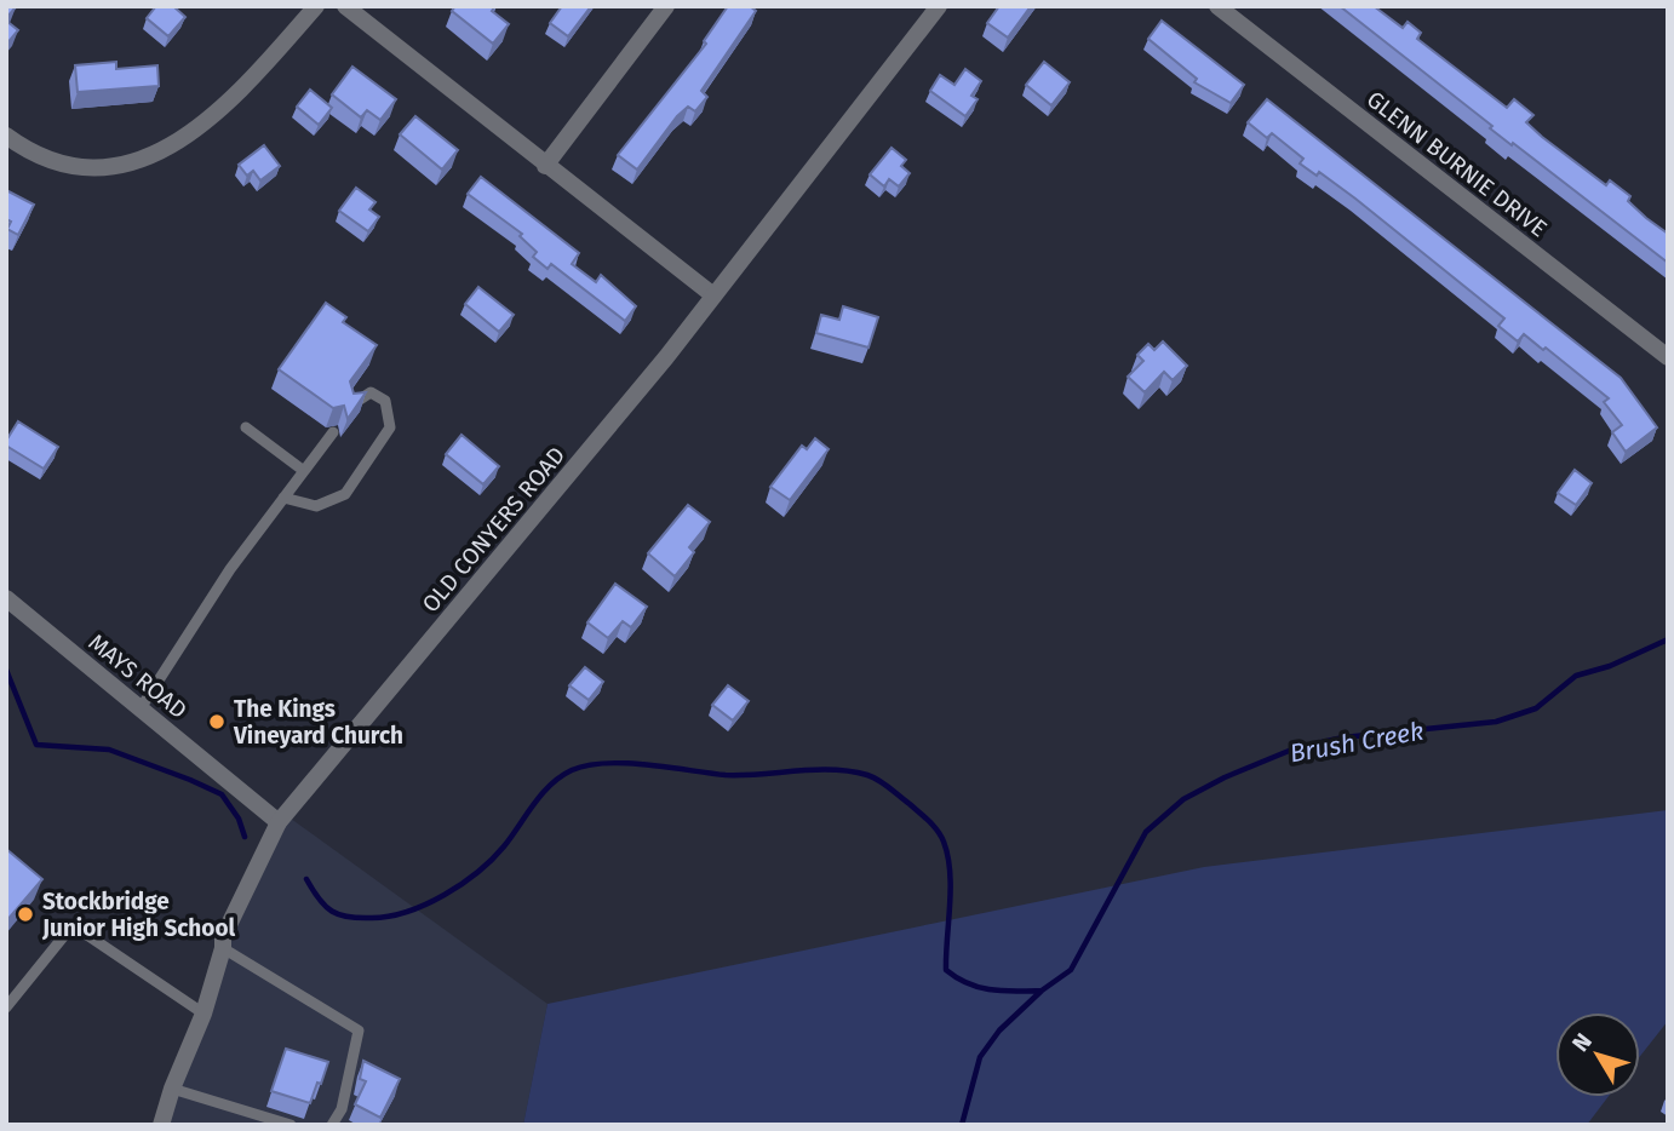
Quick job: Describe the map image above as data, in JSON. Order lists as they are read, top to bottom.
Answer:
{
  "streets": {
    "street": ["GLENN BURNIE DRIVE", "OLD CONYERS ROAD", "MAYS ROAD"]
  },
  "crossings": [
    ["OLD CONYERS ROAD", "MAYS ROAD"]
  ],
  "water": ["Brush Creek"],
  "places": ["The Kings Vineyard Church", "Stockbridge Junior High School"],
  "north": "top left"
}
